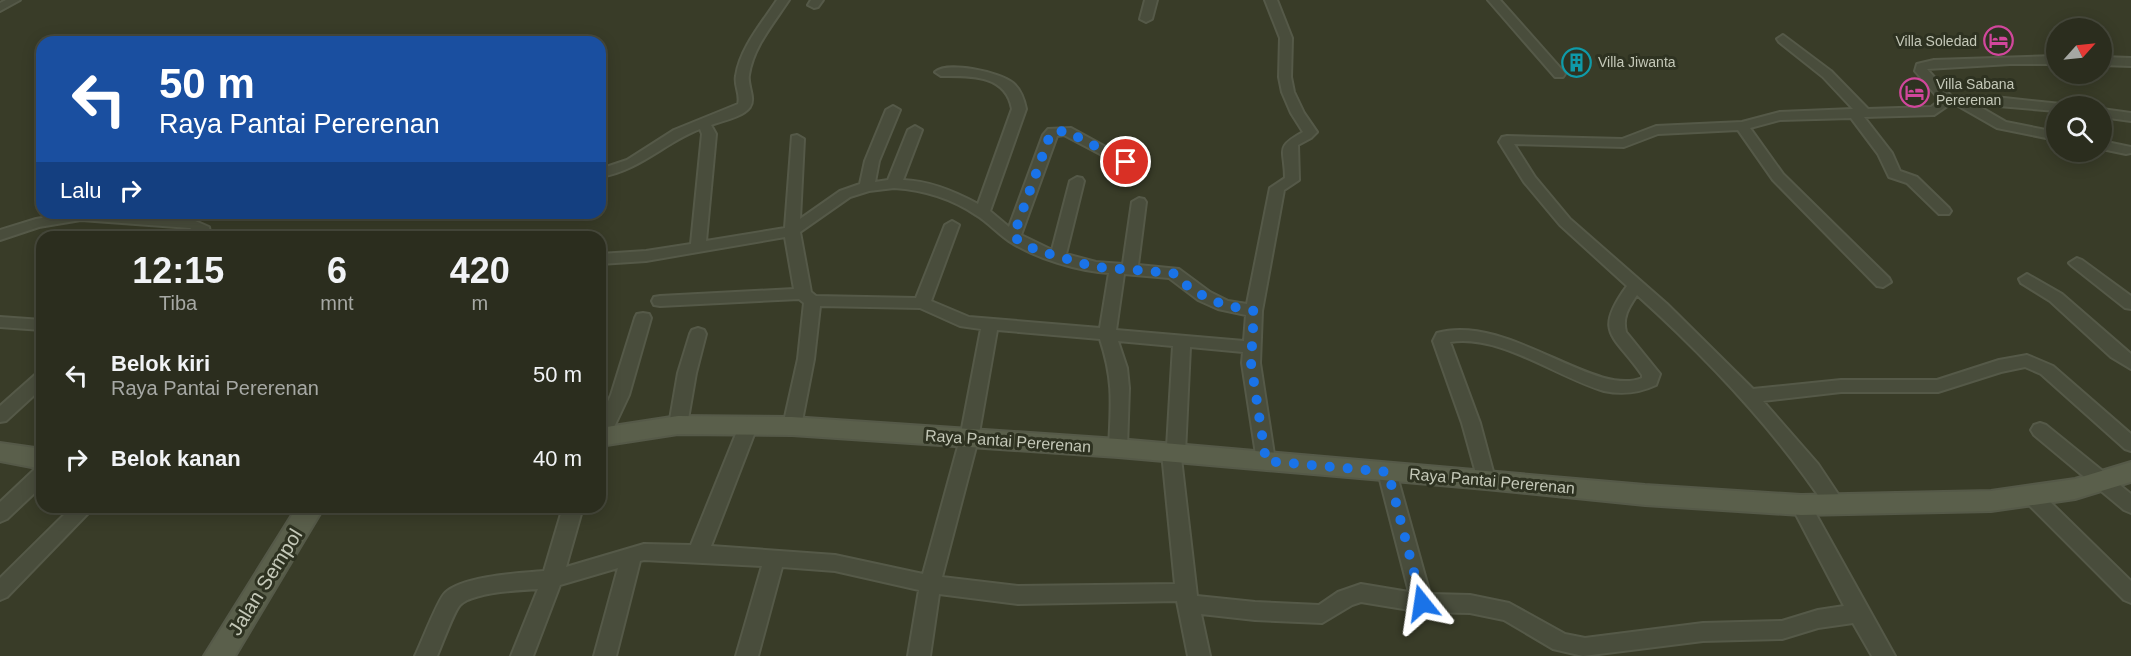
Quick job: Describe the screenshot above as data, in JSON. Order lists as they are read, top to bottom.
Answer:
{
  "streets": {
    "street": ["Raya Pantai Pererenan", "Jalan Sempol"]
  },
  "places": {
    "hotel": ["Villa Soledad", "Villa Sabana Pererenan"],
    "building": ["Villa Jiwanta"]
  },
  "north": "top right",
  "page": {
    "turn": ["50 m", "Raya Pantai Pererenan"],
    "then": "Lalu",
    "eta": [
      "12:15",
      "Tiba",
      "6",
      "mnt",
      "420",
      "m"
    ],
    "list": [
      {
        "name": "Belok kiri",
        "note": "Raya Pantai Pererenan",
        "value": "50 m"
      },
      {
        "name": "Belok kanan",
        "value": "40 m"
      }
    ]
  }
}
